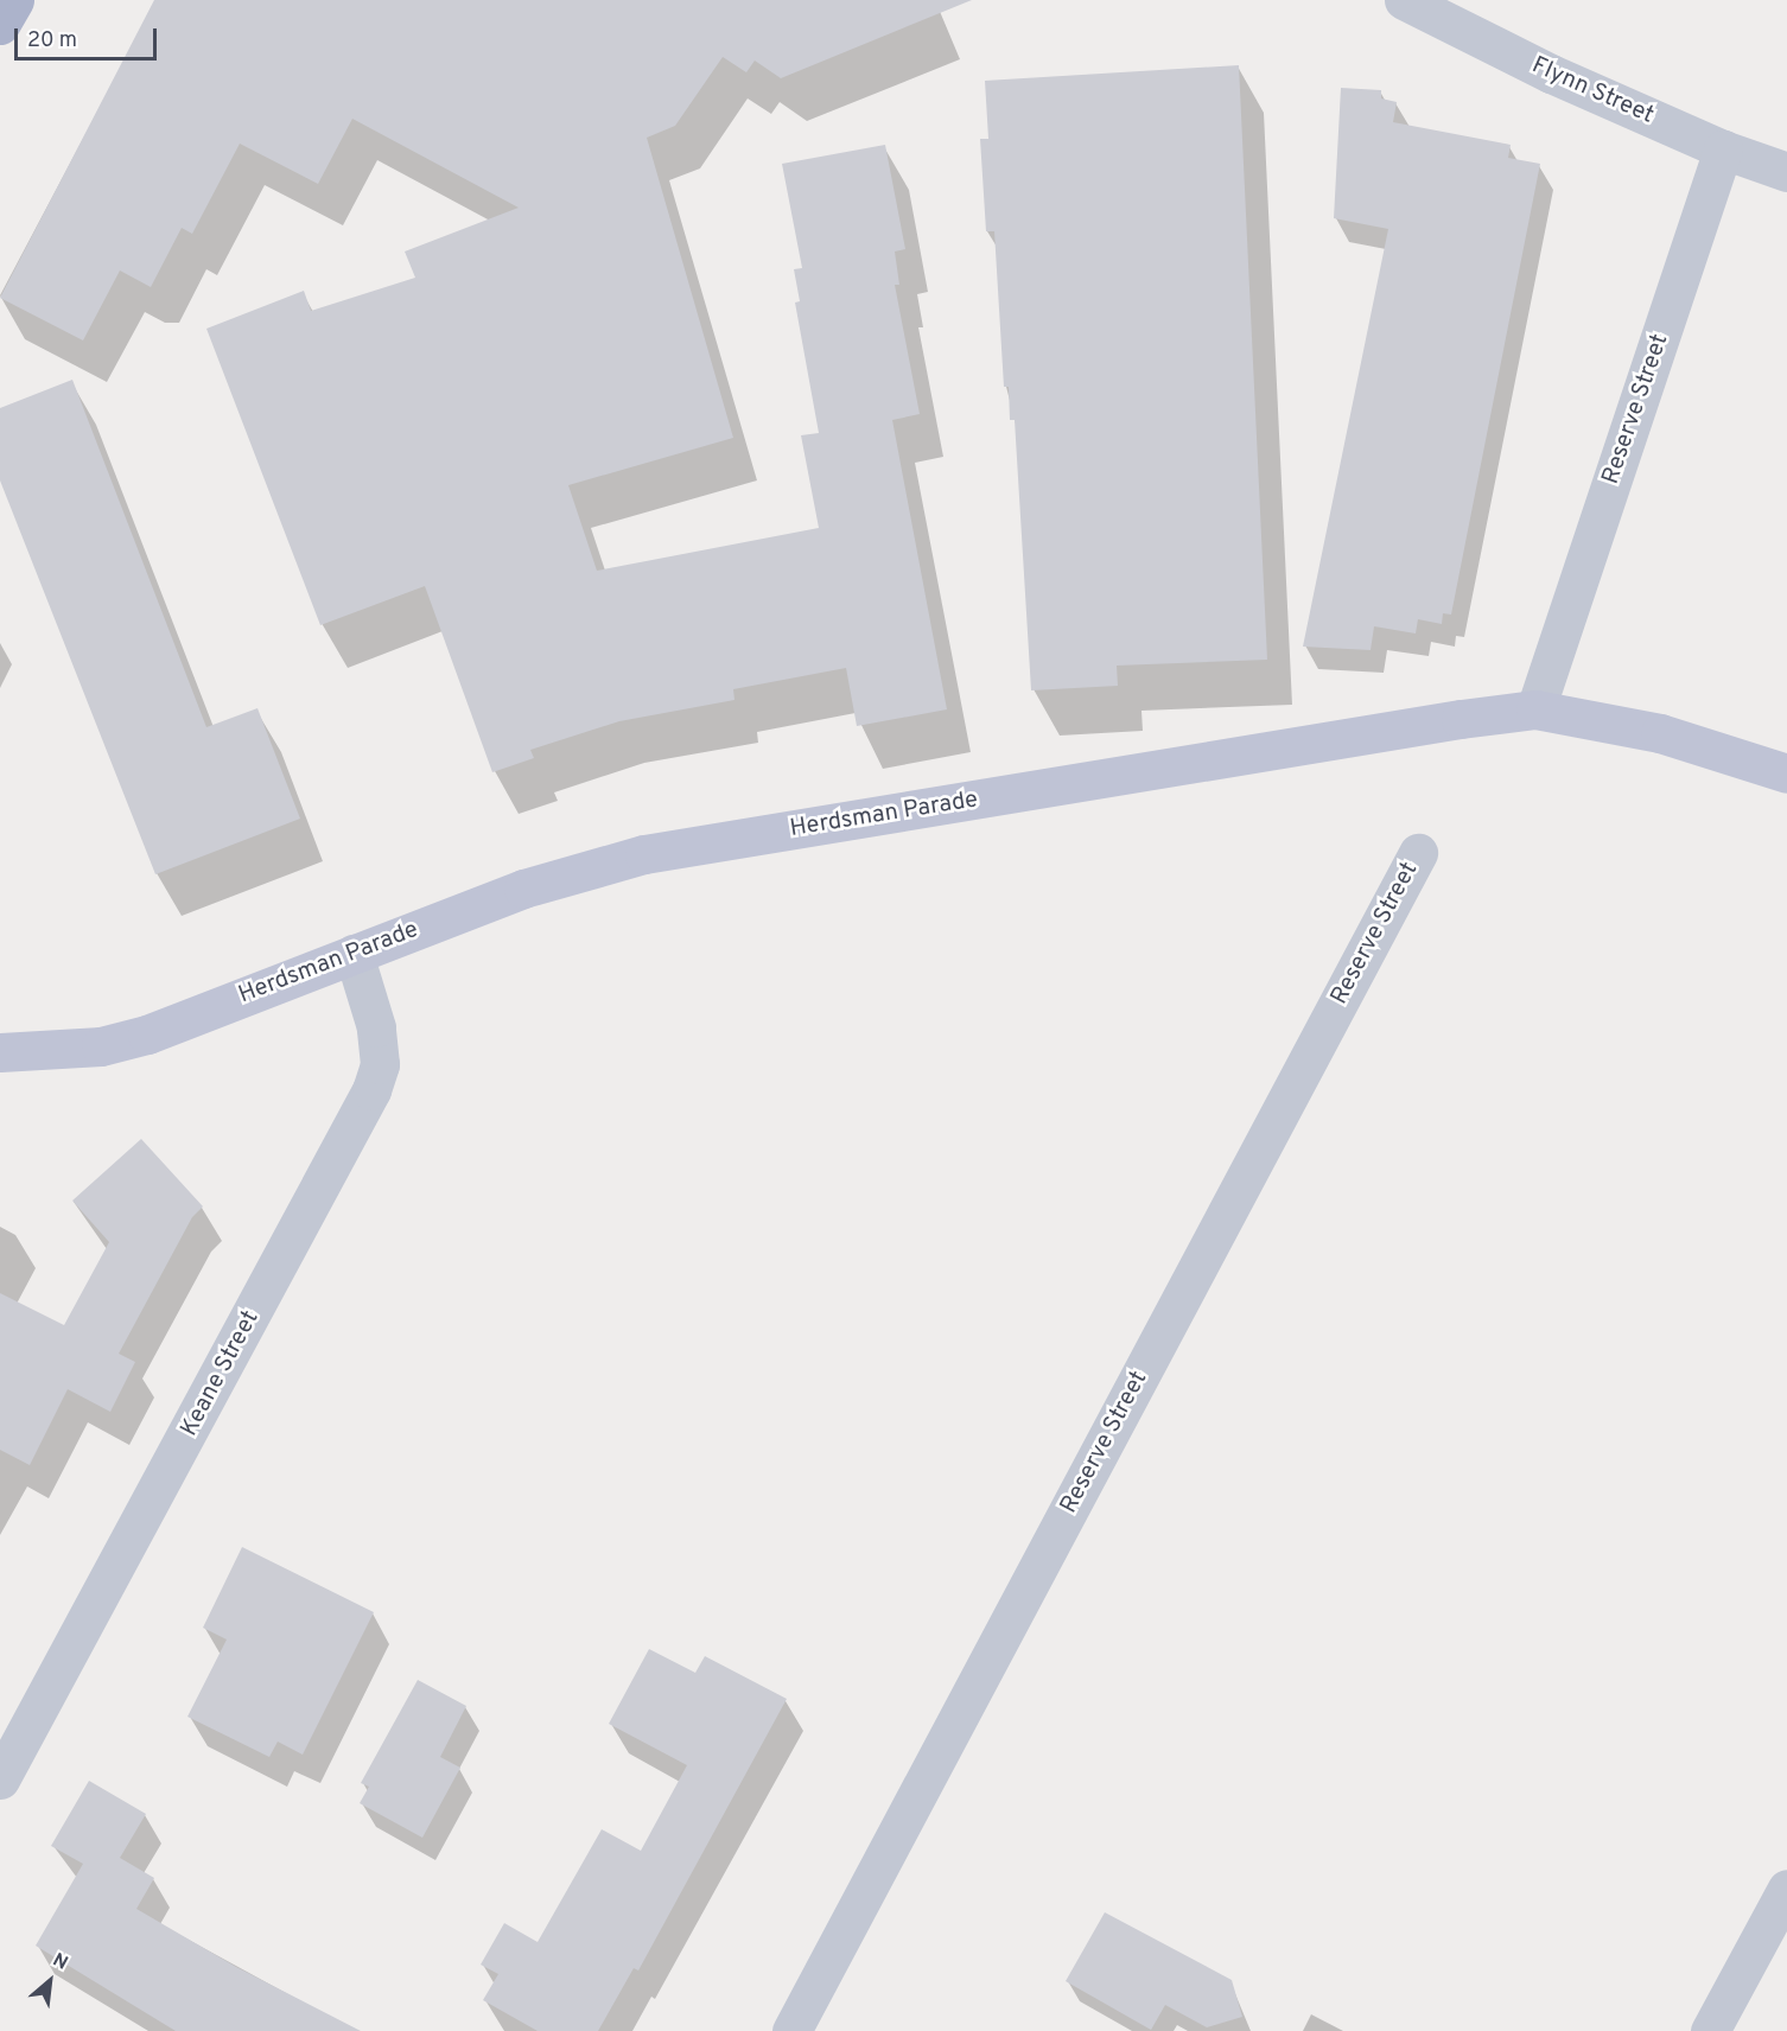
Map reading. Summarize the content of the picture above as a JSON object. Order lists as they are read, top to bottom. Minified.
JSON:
{"streets":{"main road":["Herdsman Parade"],"street":["Flynn Street","Reserve Street","Keane Street"]},"crossings":[["Flynn Street","Reserve Street"],["Reserve Street","Herdsman Parade"],["Herdsman Parade","Keane Street"]],"scale_bar":"20 m","north":"top right"}
